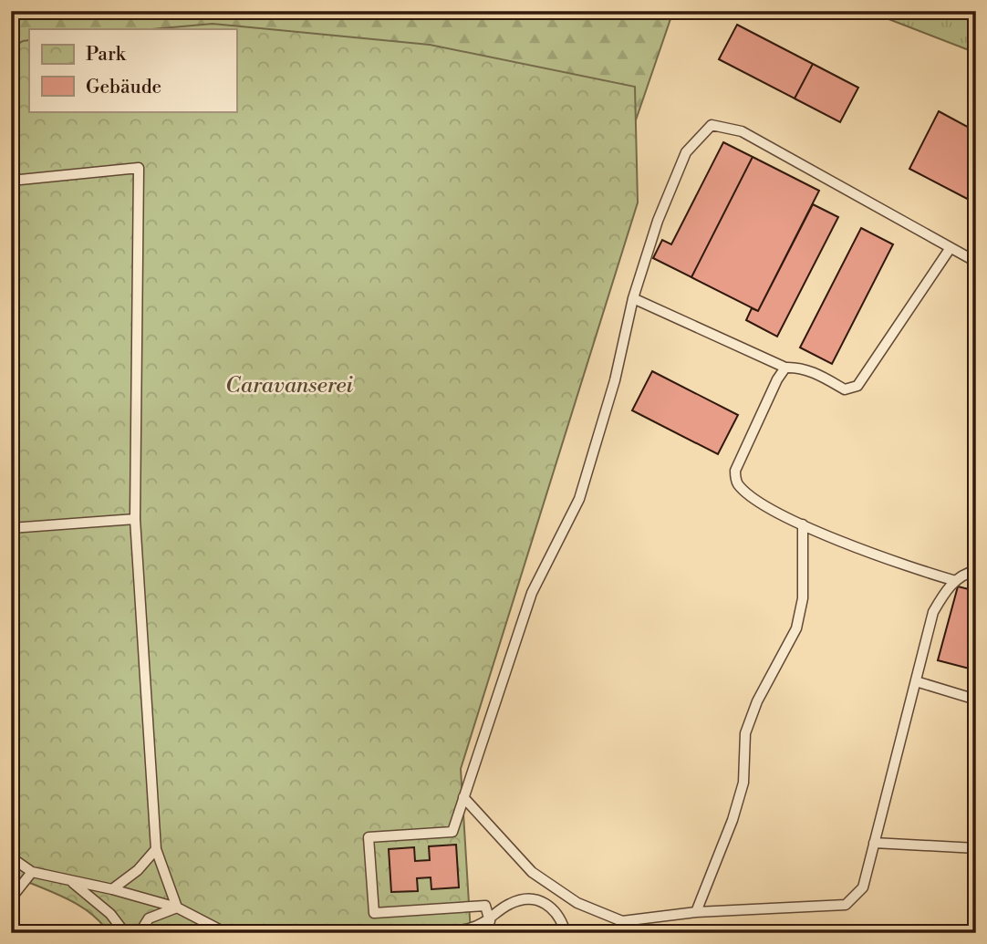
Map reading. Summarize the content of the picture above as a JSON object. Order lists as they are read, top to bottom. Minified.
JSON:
{"parks":["Caravanserei"],"legend":["Park","Gebäude"]}
